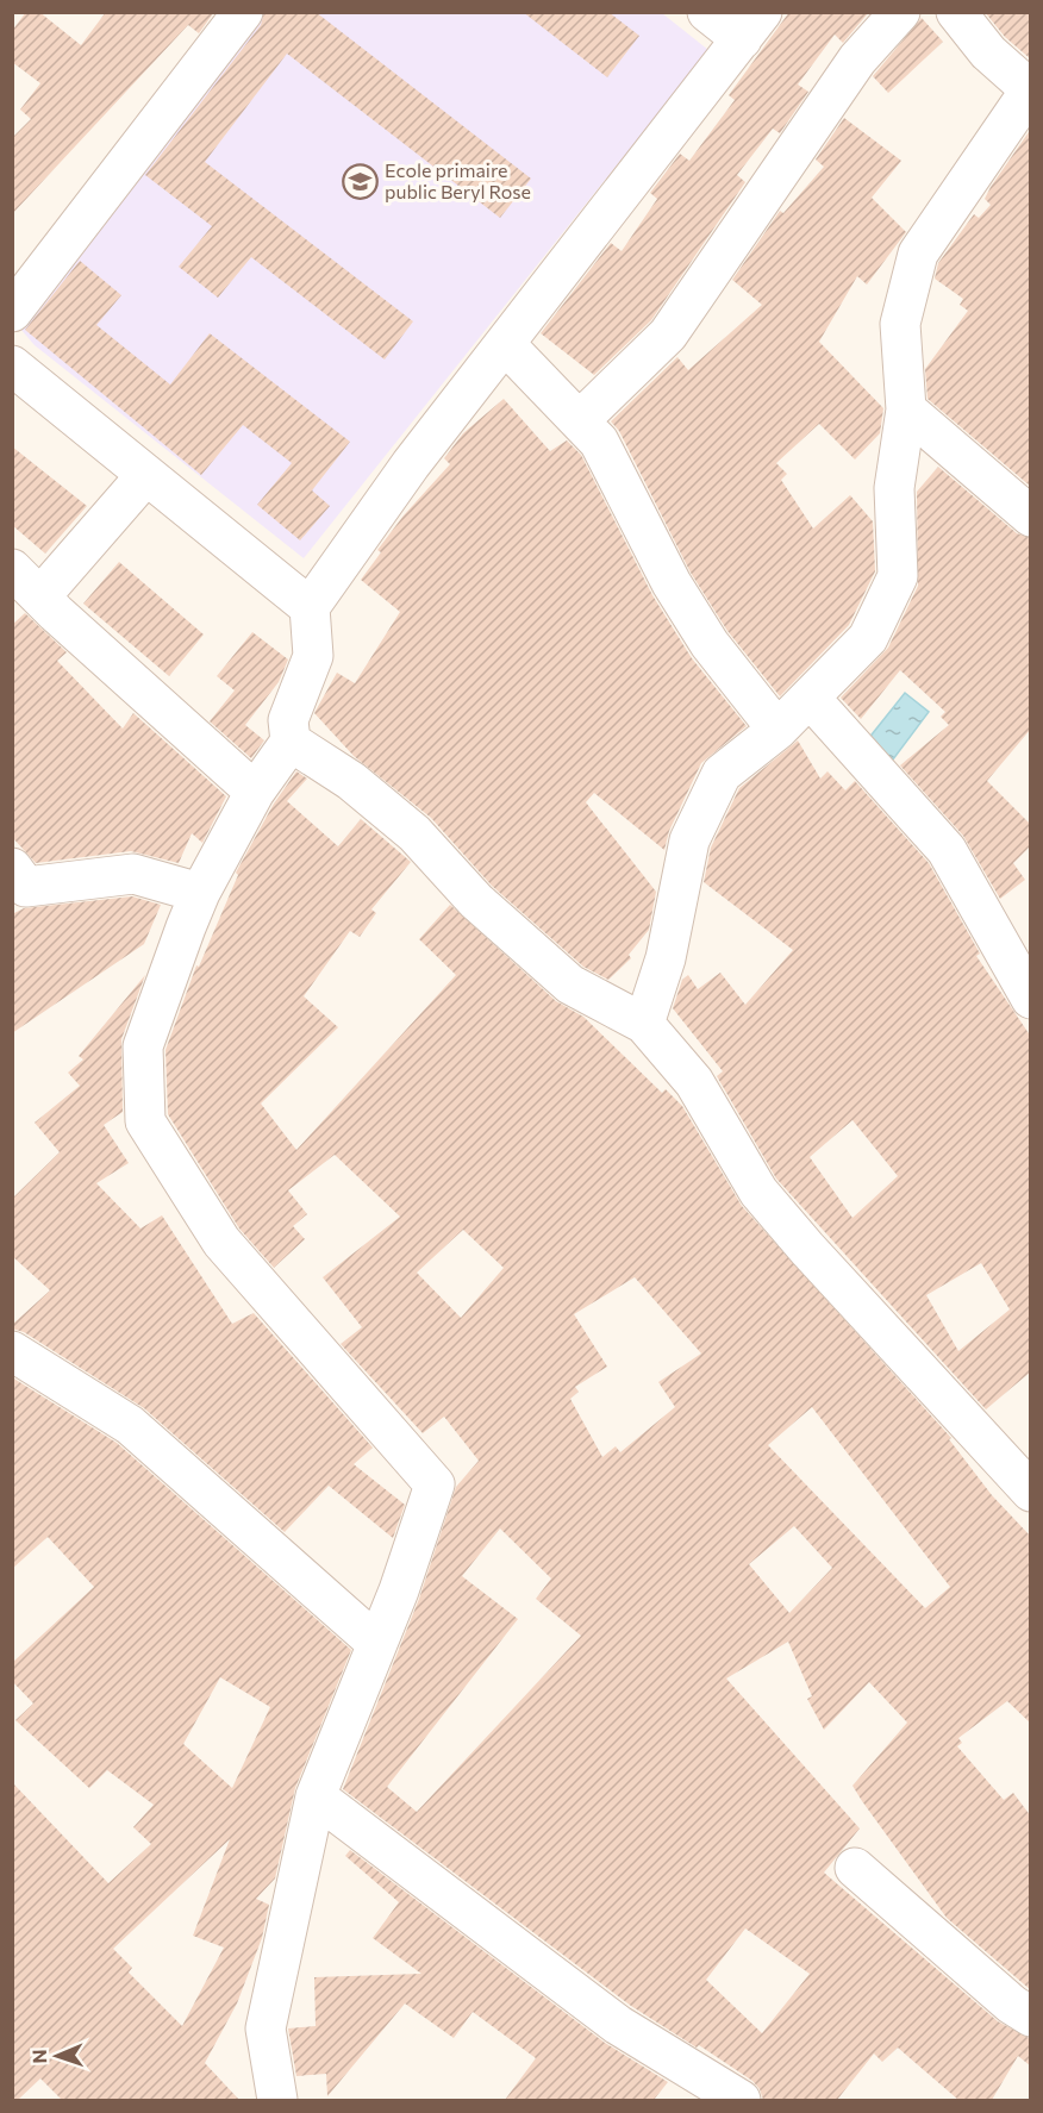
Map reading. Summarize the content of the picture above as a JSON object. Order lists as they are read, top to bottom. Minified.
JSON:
{"places":{"school or university":["Ecole primaire public Beryl Rose"]},"north":"left"}
